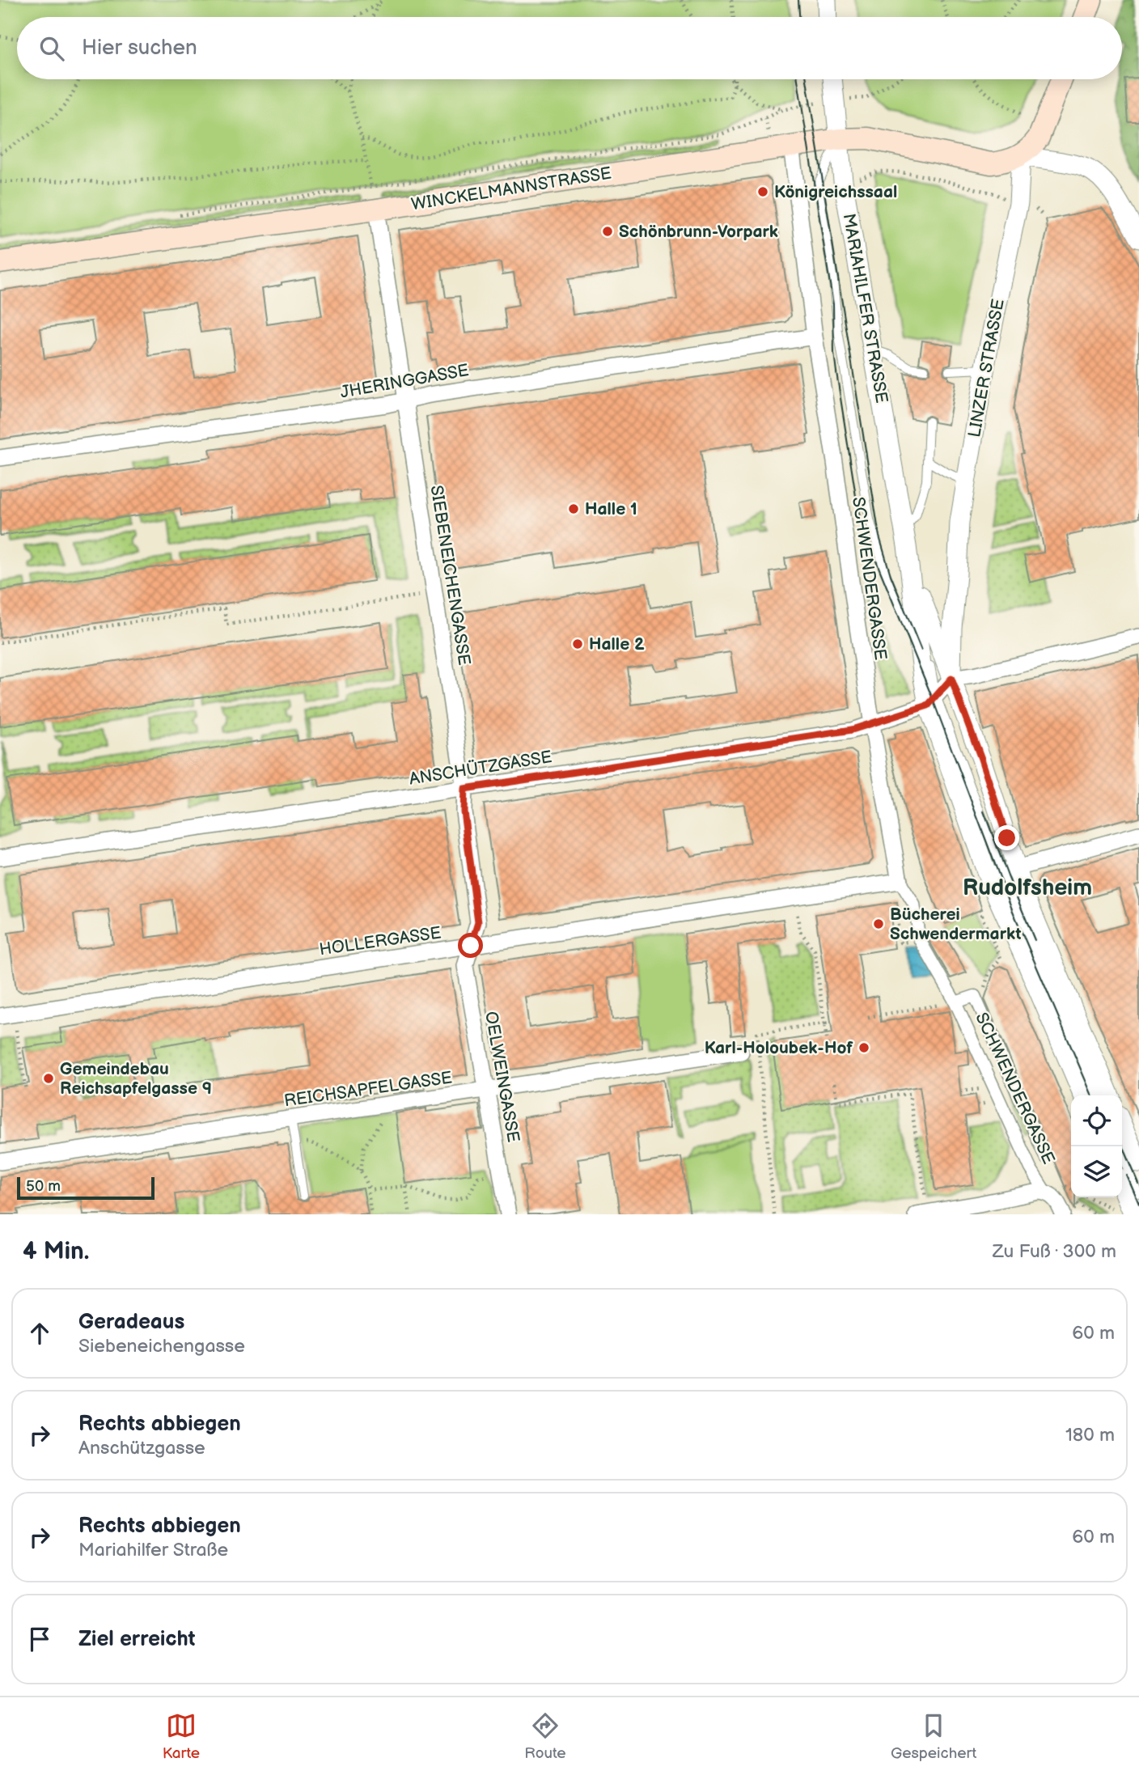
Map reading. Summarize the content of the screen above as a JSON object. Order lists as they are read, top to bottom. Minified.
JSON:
{"streets":{"main road":["WINCKELMANNSTRASSE"],"street":["MARIAHILFER STRASSE","LINZER STRASSE","JHERINGGASSE","SIEBENEICHENGASSE","SCHWENDERGASSE","ANSCHÜTZGASSE","HOLLERGASSE","OELWEINGASSE","REICHSAPFELGASSE"]},"crossings":[["WINCKELMANNSTRASSE","MARIAHILFER STRASSE"],["WINCKELMANNSTRASSE","LINZER STRASSE"],["WINCKELMANNSTRASSE","SIEBENEICHENGASSE"],["WINCKELMANNSTRASSE","SCHWENDERGASSE"],["MARIAHILFER STRASSE","LINZER STRASSE"],["MARIAHILFER STRASSE","ANSCHÜTZGASSE"],["LINZER STRASSE","ANSCHÜTZGASSE"],["JHERINGGASSE","SIEBENEICHENGASSE"],["JHERINGGASSE","SCHWENDERGASSE"],["SIEBENEICHENGASSE","ANSCHÜTZGASSE"],["SIEBENEICHENGASSE","HOLLERGASSE"],["SIEBENEICHENGASSE","OELWEINGASSE"],["SCHWENDERGASSE","ANSCHÜTZGASSE"],["SCHWENDERGASSE","HOLLERGASSE"],["HOLLERGASSE","OELWEINGASSE"],["OELWEINGASSE","REICHSAPFELGASSE"]],"districts":["Rudolfsheim"],"places":["Königreichssaal","Schönbrunn-Vorpark","Halle 1","Halle 2","Bücherei Schwendermarkt","Karl-Holoubek-Hof","Gemeindebau Reichsapfelgasse 9"],"scale_bar":"50 m","page":{"search":"Hier suchen","scale":"50 m","heading":["4 Min.","Zu Fuß · 300 m"],"list":[["Geradeaus","Siebeneichengasse","60 m"],["Rechts abbiegen","Anschützgasse","180 m"],["Rechts abbiegen","Mariahilfer Straße","60 m"],"Ziel erreicht"],"nav":["Karte","Route","Gespeichert"]}}
